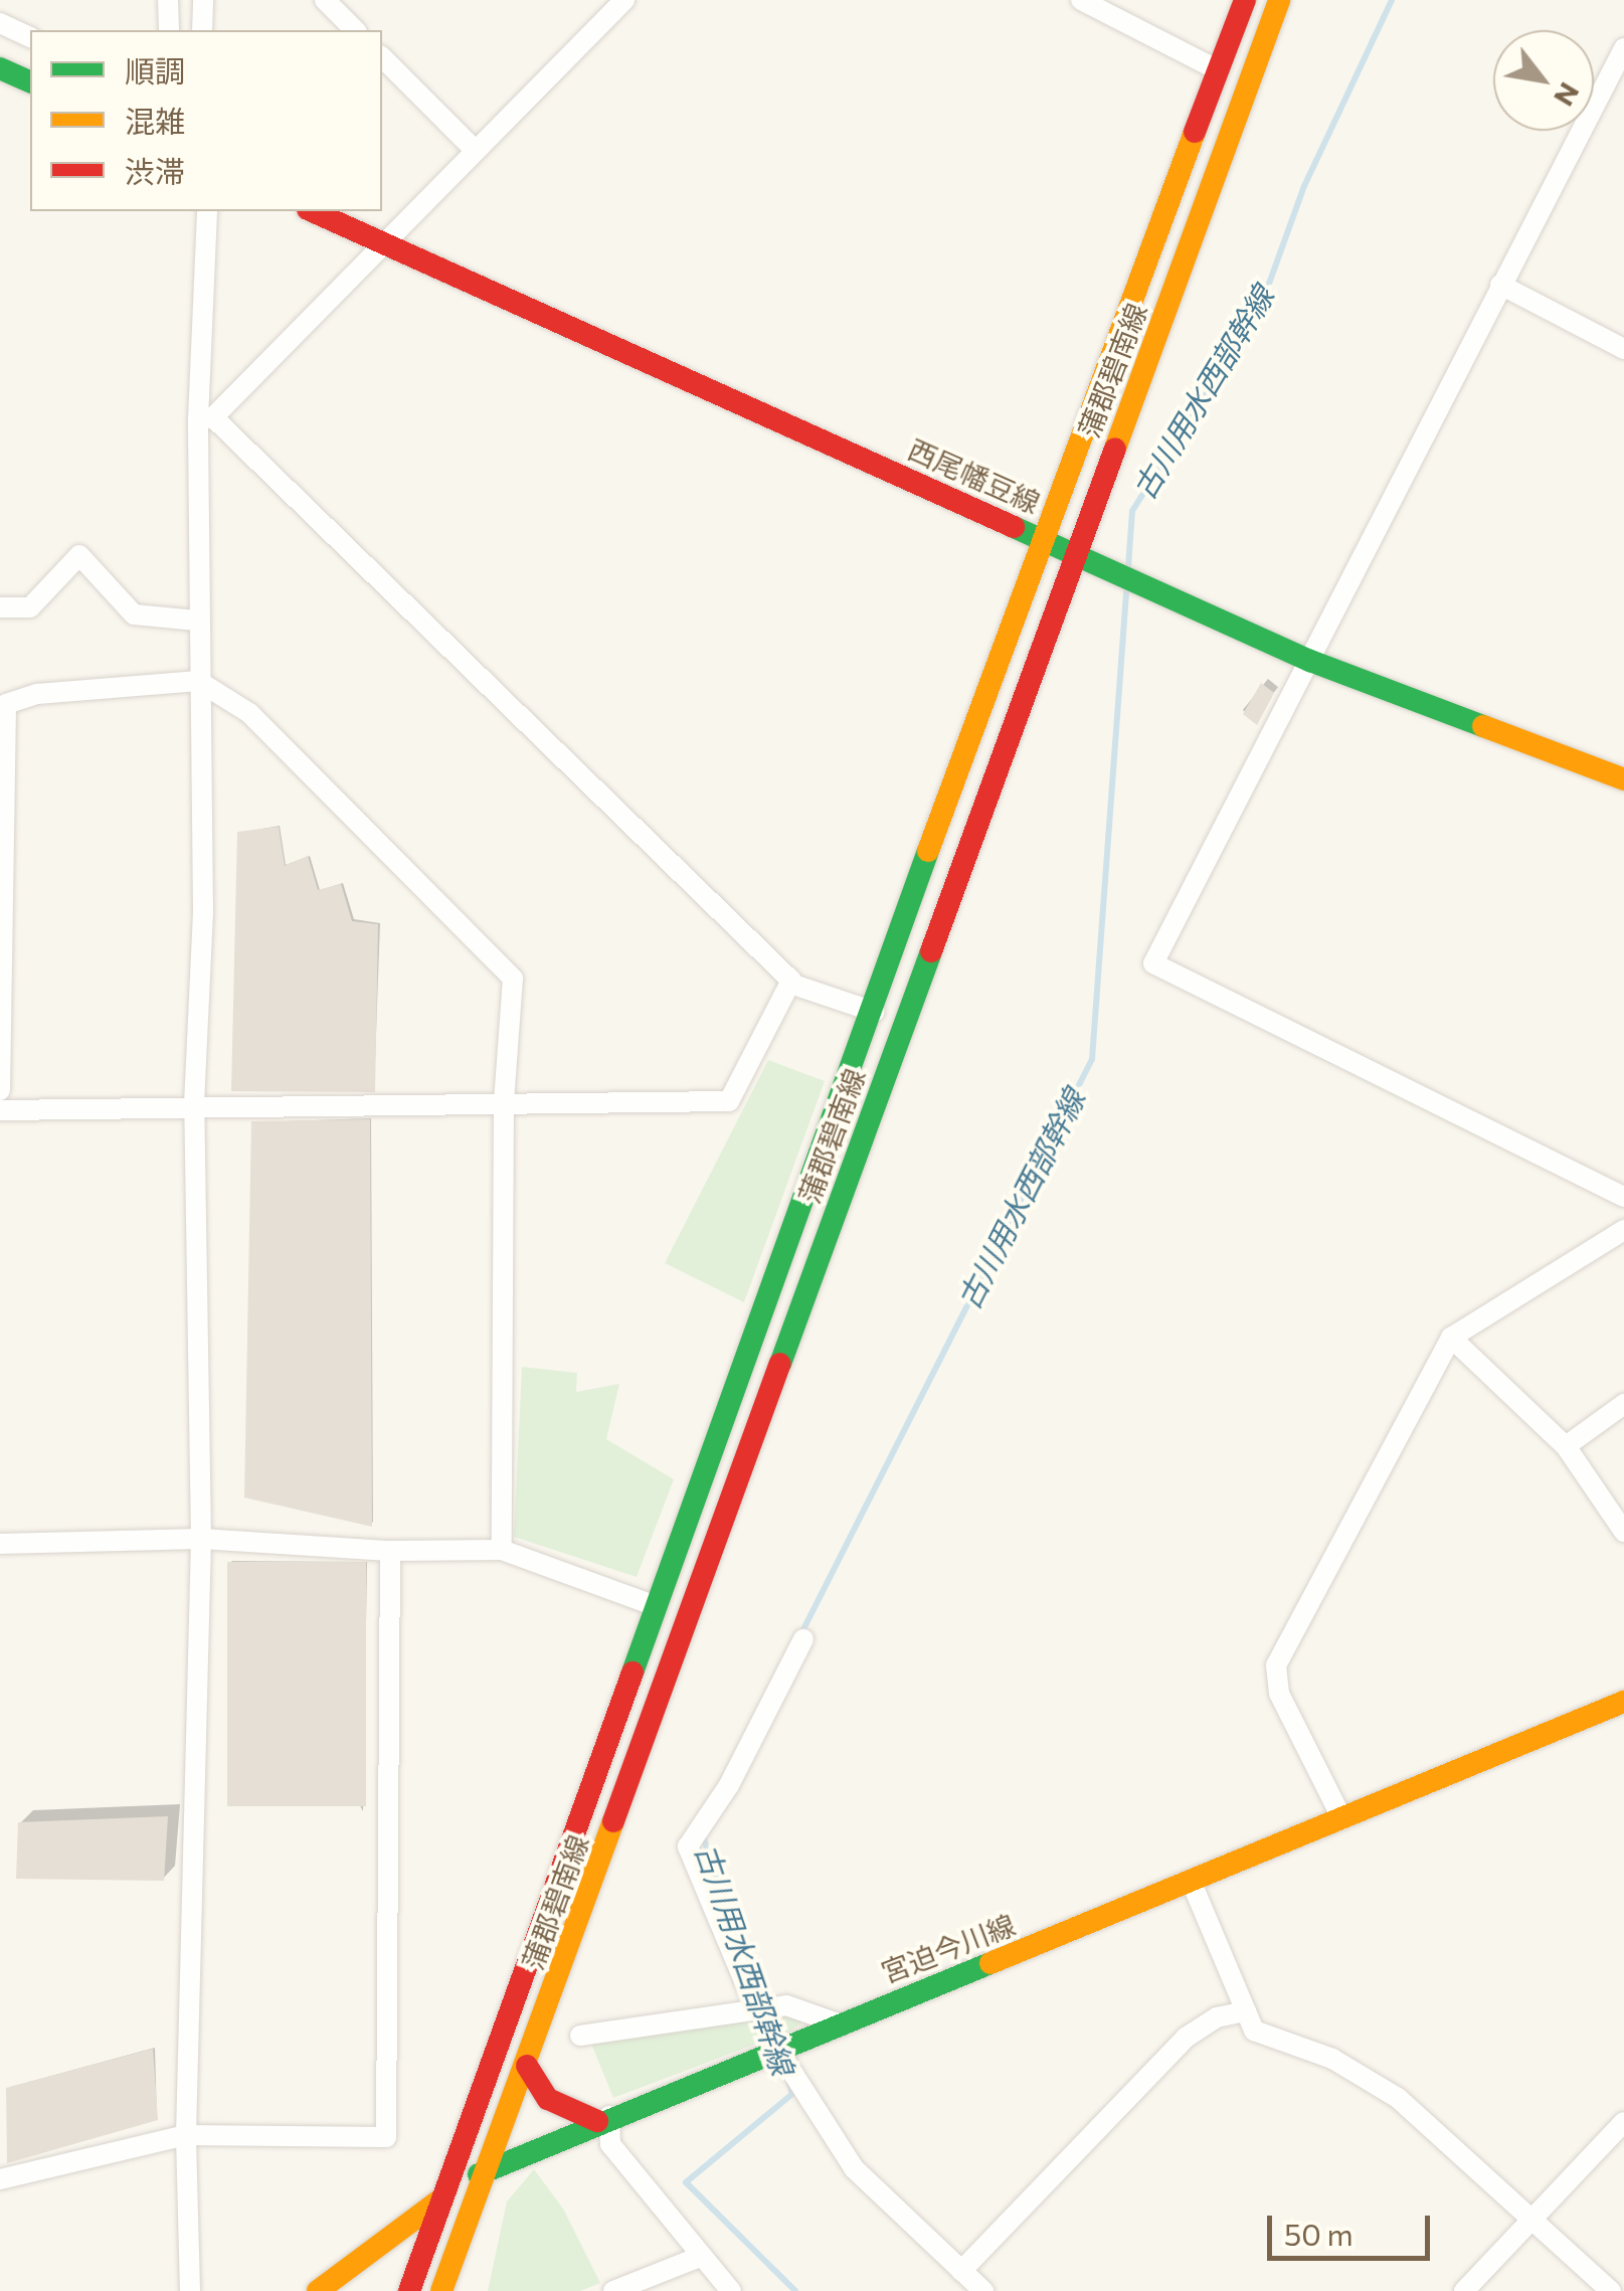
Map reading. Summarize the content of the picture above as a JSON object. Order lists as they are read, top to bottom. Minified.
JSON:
{"streets":{"main road":["蒲郡碧南線","西尾幡豆線","宮迫今川線"]},"crossings":[["蒲郡碧南線","西尾幡豆線"],["蒲郡碧南線","宮迫今川線"]],"water":["古川用水西部幹線"],"legend":["順調","混雑","渋滞"],"scale_bar":"50 m","north":"bottom right"}
